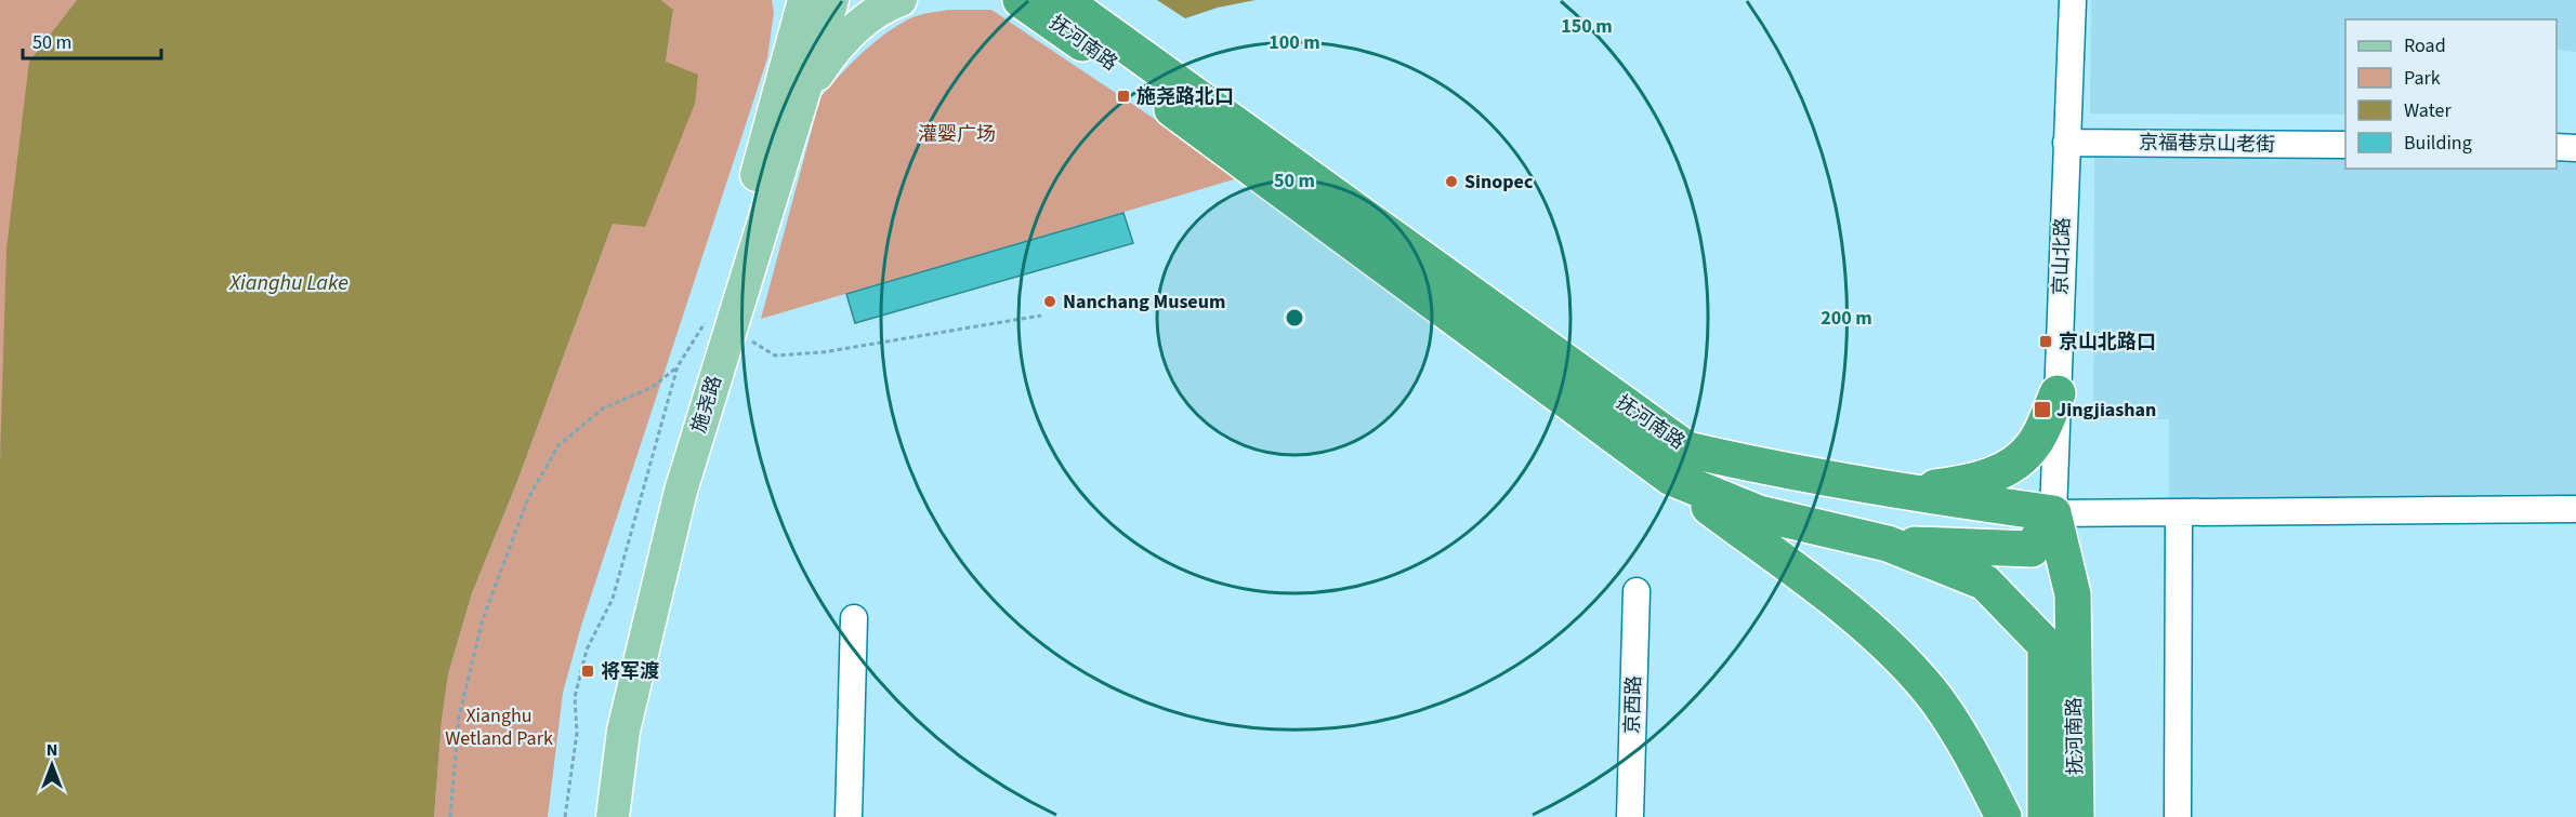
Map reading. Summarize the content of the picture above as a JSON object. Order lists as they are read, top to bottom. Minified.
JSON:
{"streets":{"highway":["抚河南路"],"main road":["施尧路"],"street":["京福巷京山老街","京山北路","京西路"]},"crossings":[["抚河南路","京山北路"],["京福巷京山老街","京山北路"]],"water":["Xianghu Lake"],"parks":["灌婴广场","Xianghu Wetland Park"],"places":{"transit":["施尧路北口","京山北路口","Jingjiashan","将军渡"],"other":["Sinopec","Nanchang Museum"]},"legend":["Road","Park","Water","Building"],"scale_bar":"50 m","north":"top","rings":["150 m","100 m","50 m","200 m"]}
